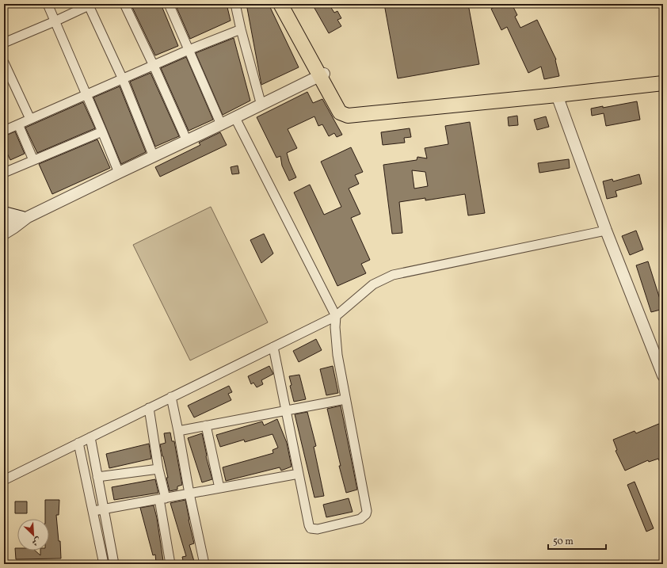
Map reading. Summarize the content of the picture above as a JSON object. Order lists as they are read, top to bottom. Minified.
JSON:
{"scale_bar":"50 m","north":"bottom right"}
